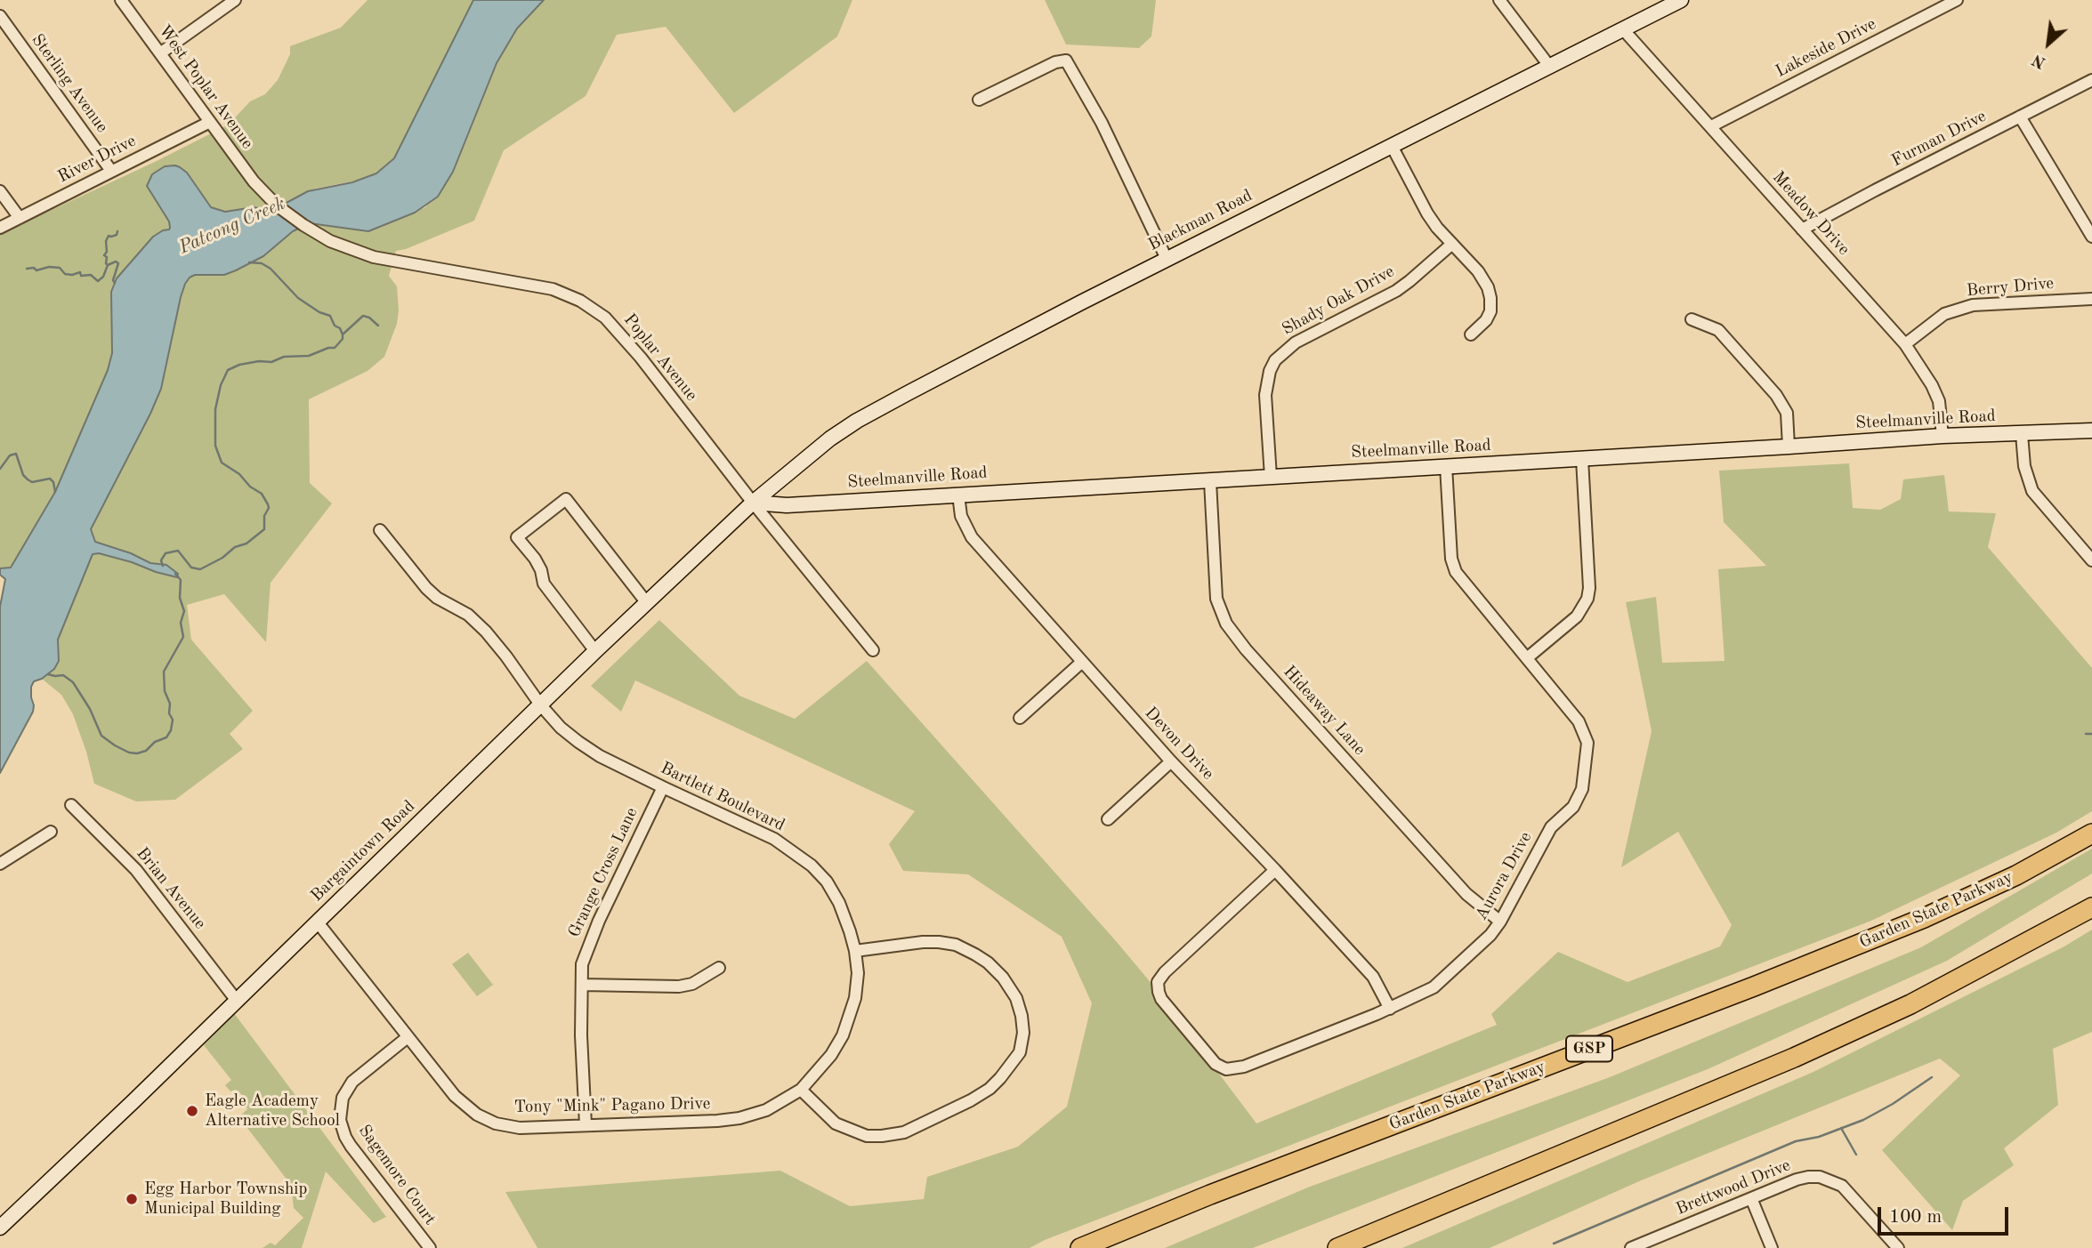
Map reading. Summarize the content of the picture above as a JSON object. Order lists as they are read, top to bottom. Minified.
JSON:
{"streets":{"highway":["Garden State Parkway","GSP"],"main road":["Blackman Road","Steelmanville Road","Bargaintown Road"],"street":["Lakeside Drive","Sterling Avenue","West Poplar Avenue","Furman Drive","River Drive","Meadow Drive","Berry Drive","Shady Oak Drive","Poplar Avenue","Hideaway Lane","Devon Drive","Bartlett Boulevard","Grange Cross Lane","Aurora Drive","Brian Avenue","Tony \"Mink\" Pagano Drive","Sagemore Court","Brettwood Drive"]},"crossings":[["Lakeside Drive","Meadow Drive"],["Sterling Avenue","River Drive"],["West Poplar Avenue","River Drive"],["West Poplar Avenue","Poplar Avenue"],["Furman Drive","Meadow Drive"],["Meadow Drive","Blackman Road"],["Meadow Drive","Berry Drive"],["Meadow Drive","Steelmanville Road"],["Blackman Road","Poplar Avenue"],["Blackman Road","Steelmanville Road"],["Blackman Road","Bargaintown Road"],["Shady Oak Drive","Steelmanville Road"],["Poplar Avenue","Steelmanville Road"],["Poplar Avenue","Bargaintown Road"],["Steelmanville Road","Hideaway Lane"],["Steelmanville Road","Devon Drive"],["Steelmanville Road","Bargaintown Road"],["Steelmanville Road","Aurora Drive"],["Hideaway Lane","Aurora Drive"],["Devon Drive","Aurora Drive"],["Bartlett Boulevard","Bargaintown Road"],["Bartlett Boulevard","Grange Cross Lane"],["Bartlett Boulevard","Tony \"Mink\" Pagano Drive"],["Bargaintown Road","Brian Avenue"],["Bargaintown Road","Tony \"Mink\" Pagano Drive"],["Grange Cross Lane","Tony \"Mink\" Pagano Drive"],["Tony \"Mink\" Pagano Drive","Sagemore Court"]],"water":["Patcong Creek"],"places":["Eagle Academy Alternative School","Egg Harbor Township Municipal Building"],"scale_bar":"100 m","north":"bottom left"}
